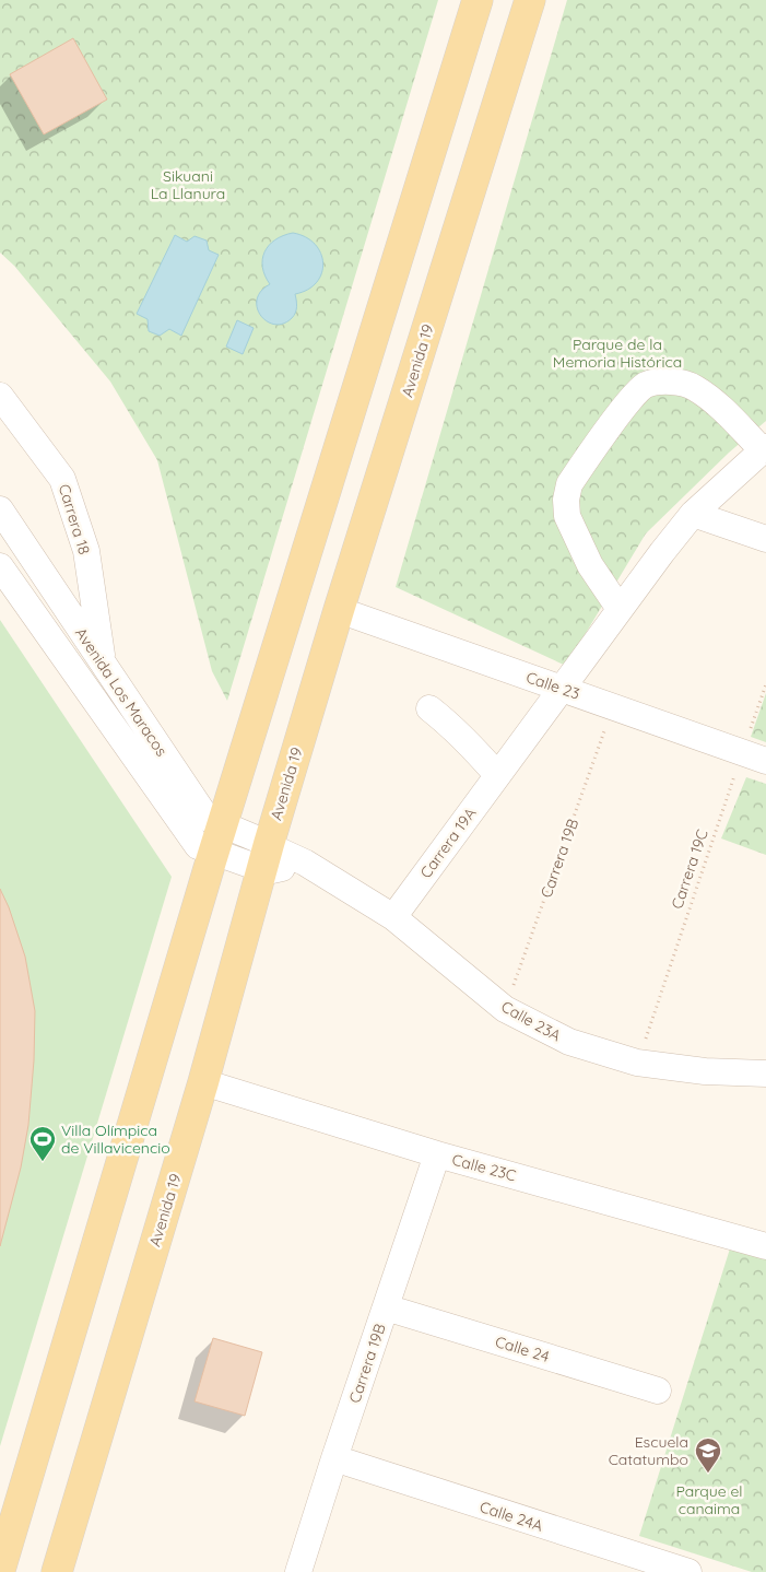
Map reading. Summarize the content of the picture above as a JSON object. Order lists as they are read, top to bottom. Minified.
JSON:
{"streets":{"main road":["Avenida 19"],"street":["Carrera 18","Calle 23","Avenida Los Maracos","Carrera 19A","Carrera 19B","Calle 23A","Calle 23C","Calle 24","Calle 24A"],"path":["Carrera 19C"]},"crossings":[["Avenida 19","Calle 23"],["Avenida 19","Avenida Los Maracos"],["Avenida 19","Calle 23A"],["Avenida 19","Calle 23C"],["Carrera 18","Avenida Los Maracos"],["Calle 23","Carrera 19A"],["Calle 23","Carrera 19B"],["Calle 23","Carrera 19C"],["Avenida Los Maracos","Calle 23A"],["Carrera 19A","Calle 23A"],["Carrera 19B","Calle 23A"],["Carrera 19B","Calle 23C"],["Carrera 19B","Calle 24"],["Carrera 19B","Calle 24A"],["Carrera 19C","Calle 23A"]],"parks":["Sikuani La Llanura","Parque de la Memoria Histórica","Parque el canaima"],"places":{"sports":["Villa Olímpica de Villavicencio"],"school or university":["Escuela Catatumbo"]}}
